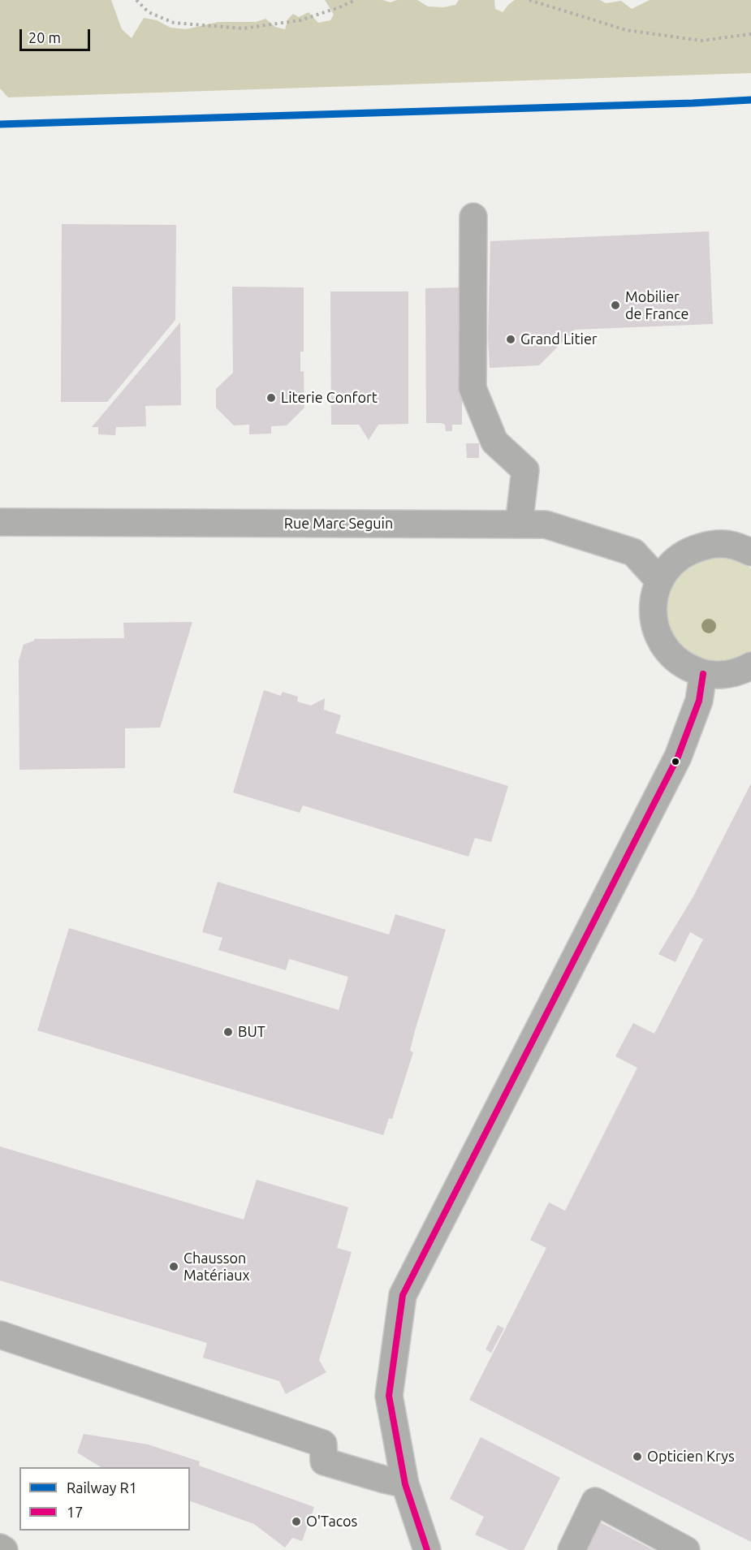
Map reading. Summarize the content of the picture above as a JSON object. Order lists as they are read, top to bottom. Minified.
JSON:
{"streets":{"street":["Rue Marc Seguin"]},"places":["Mobilier de France","Grand Litier","Literie Confort","BUT","Chausson Matériaux","Opticien Krys","O'Tacos"],"lines":["rail line R1","transit line 17"],"legend":["Railway R1","17"],"scale_bar":"20 m"}
